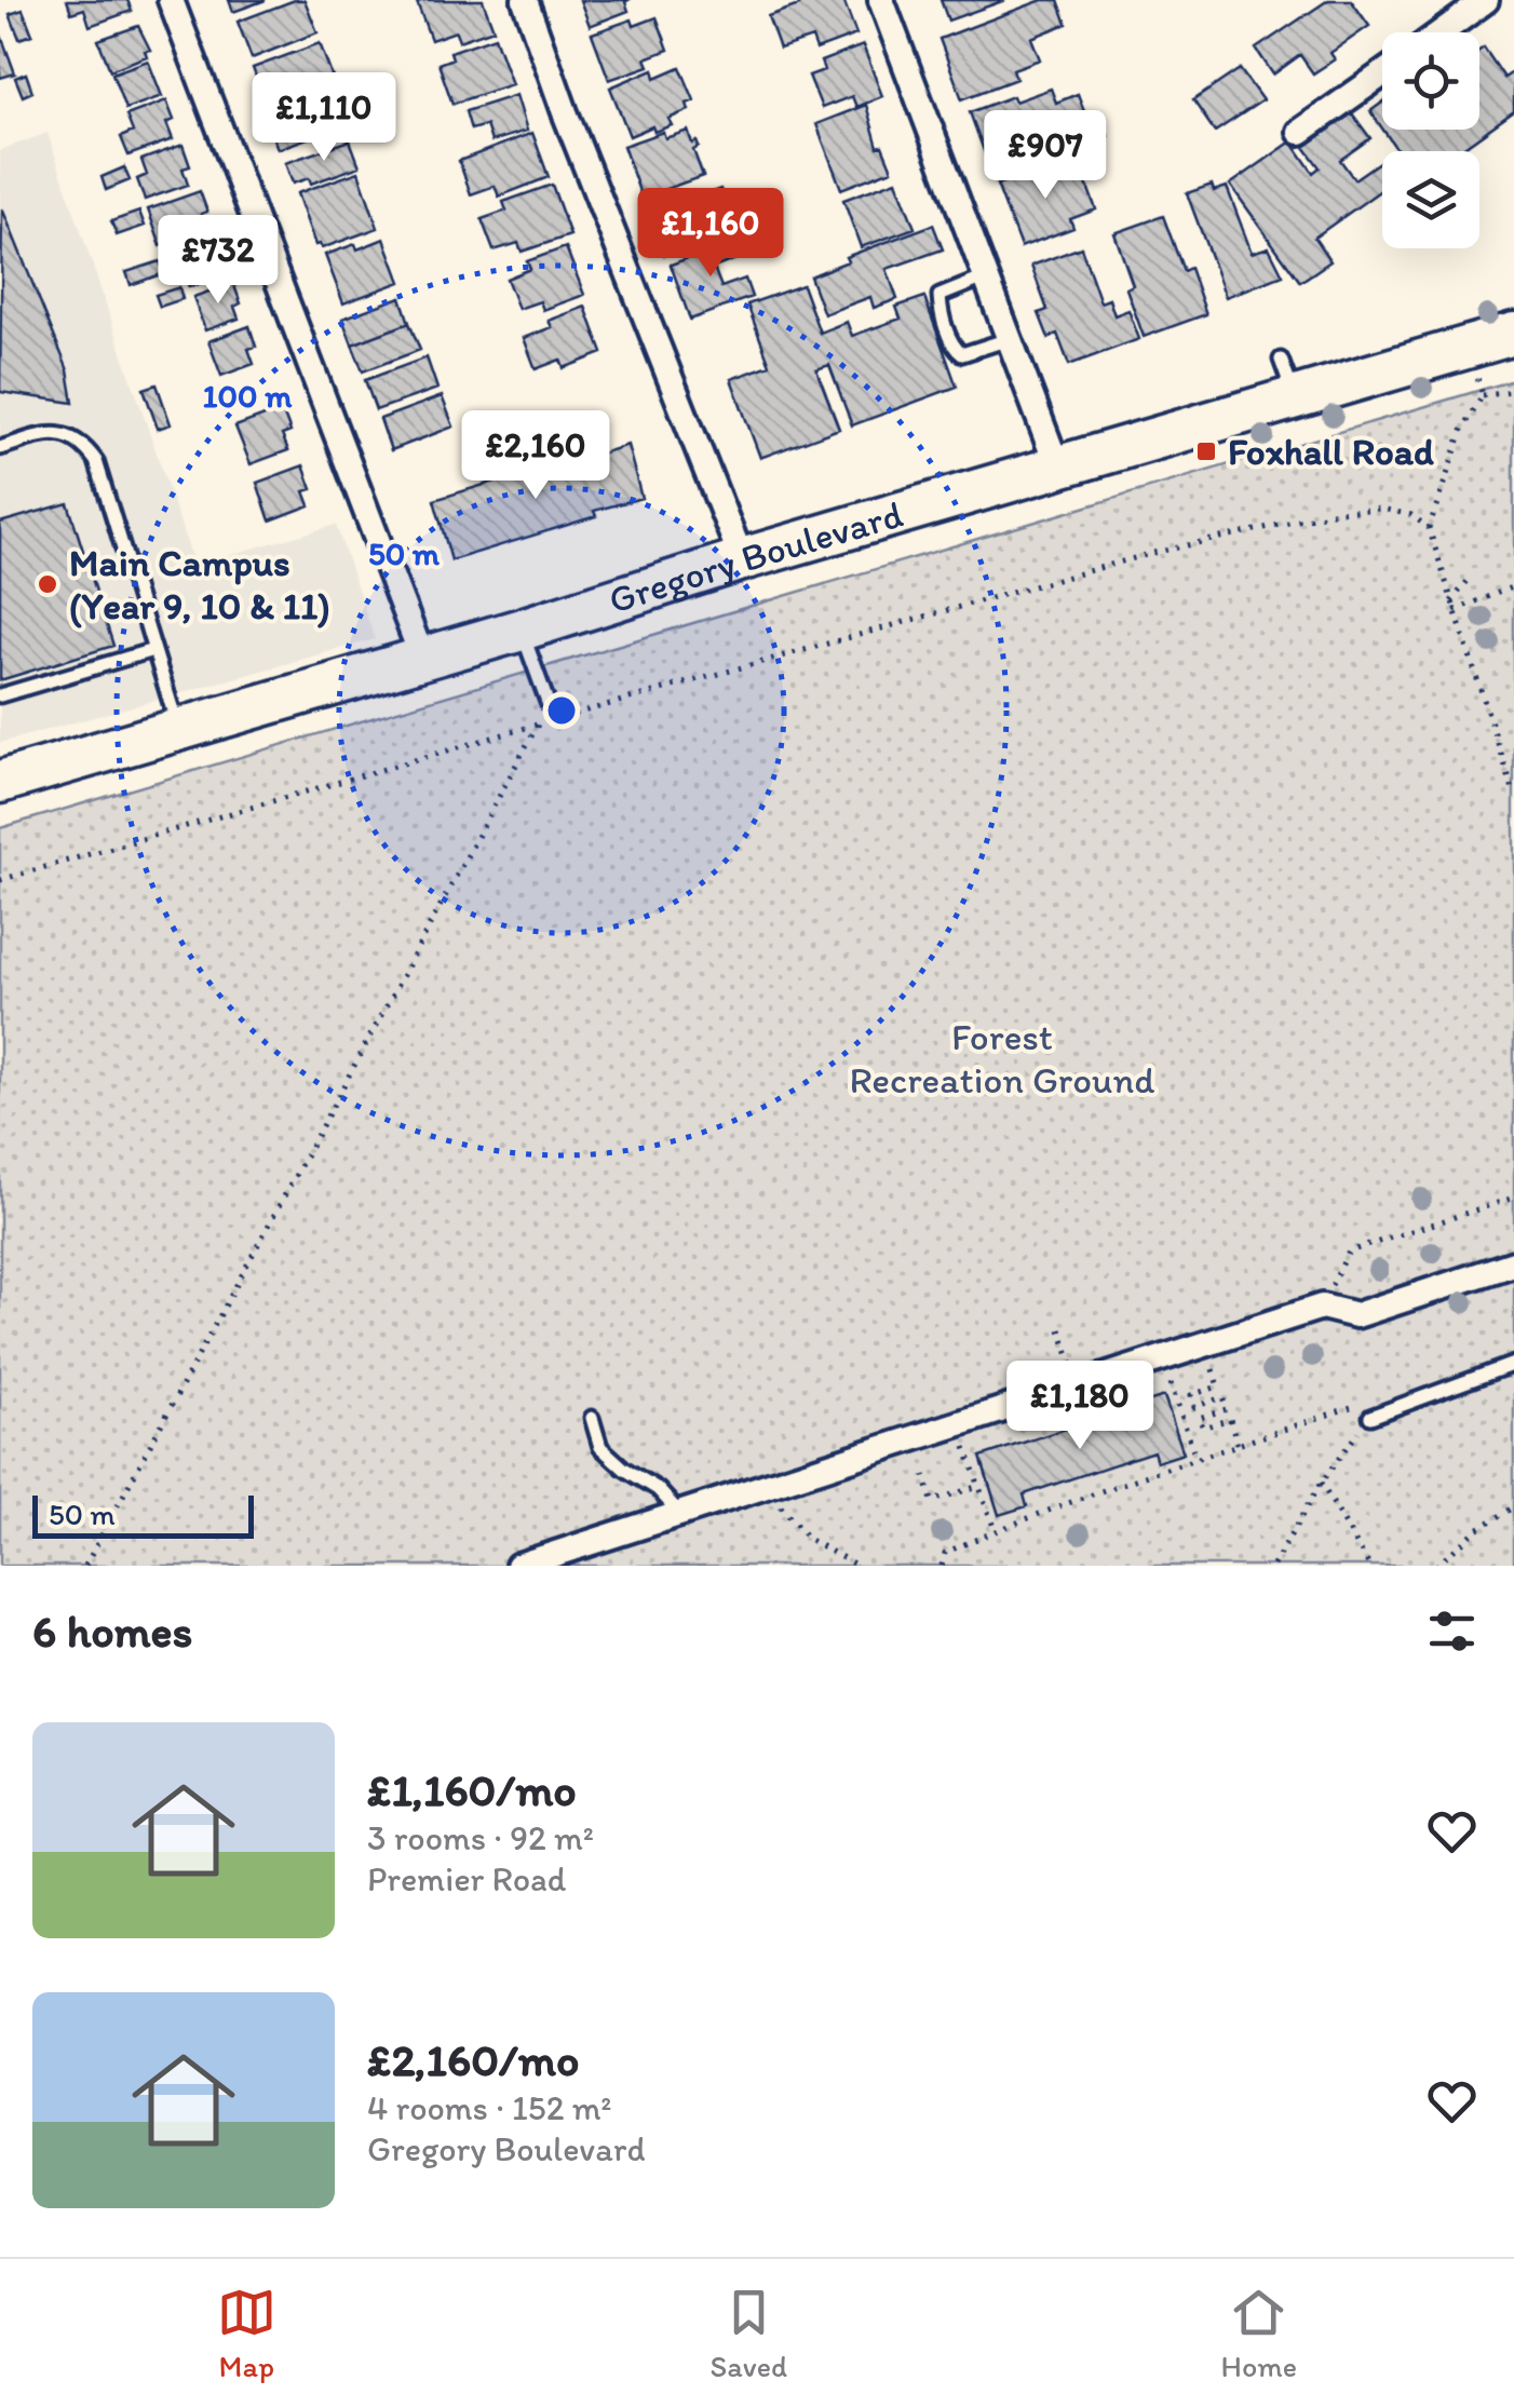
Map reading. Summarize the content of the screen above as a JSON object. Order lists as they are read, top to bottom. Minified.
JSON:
{"streets":{"main road":["Gregory Boulevard"]},"parks":["Forest Recreation Ground"],"places":{"transit":["Foxhall Road"],"other":["Main Campus (Year 9, 10 & 11)"]},"scale_bar":"50 m","page":{"price":["£1,110","£907","£1,160","£732","£2,160","£1,180"],"scale":"50 m","heading":"6 homes","list":[{"name":"£1,160/mo","note":"3 rooms · 92 m² · Premier Road"},{"name":"£2,160/mo","note":"4 rooms · 152 m² · Gregory Boulevard"}],"tabs":["Map","Saved","Home"]},"rings":["100 m","50 m"]}
